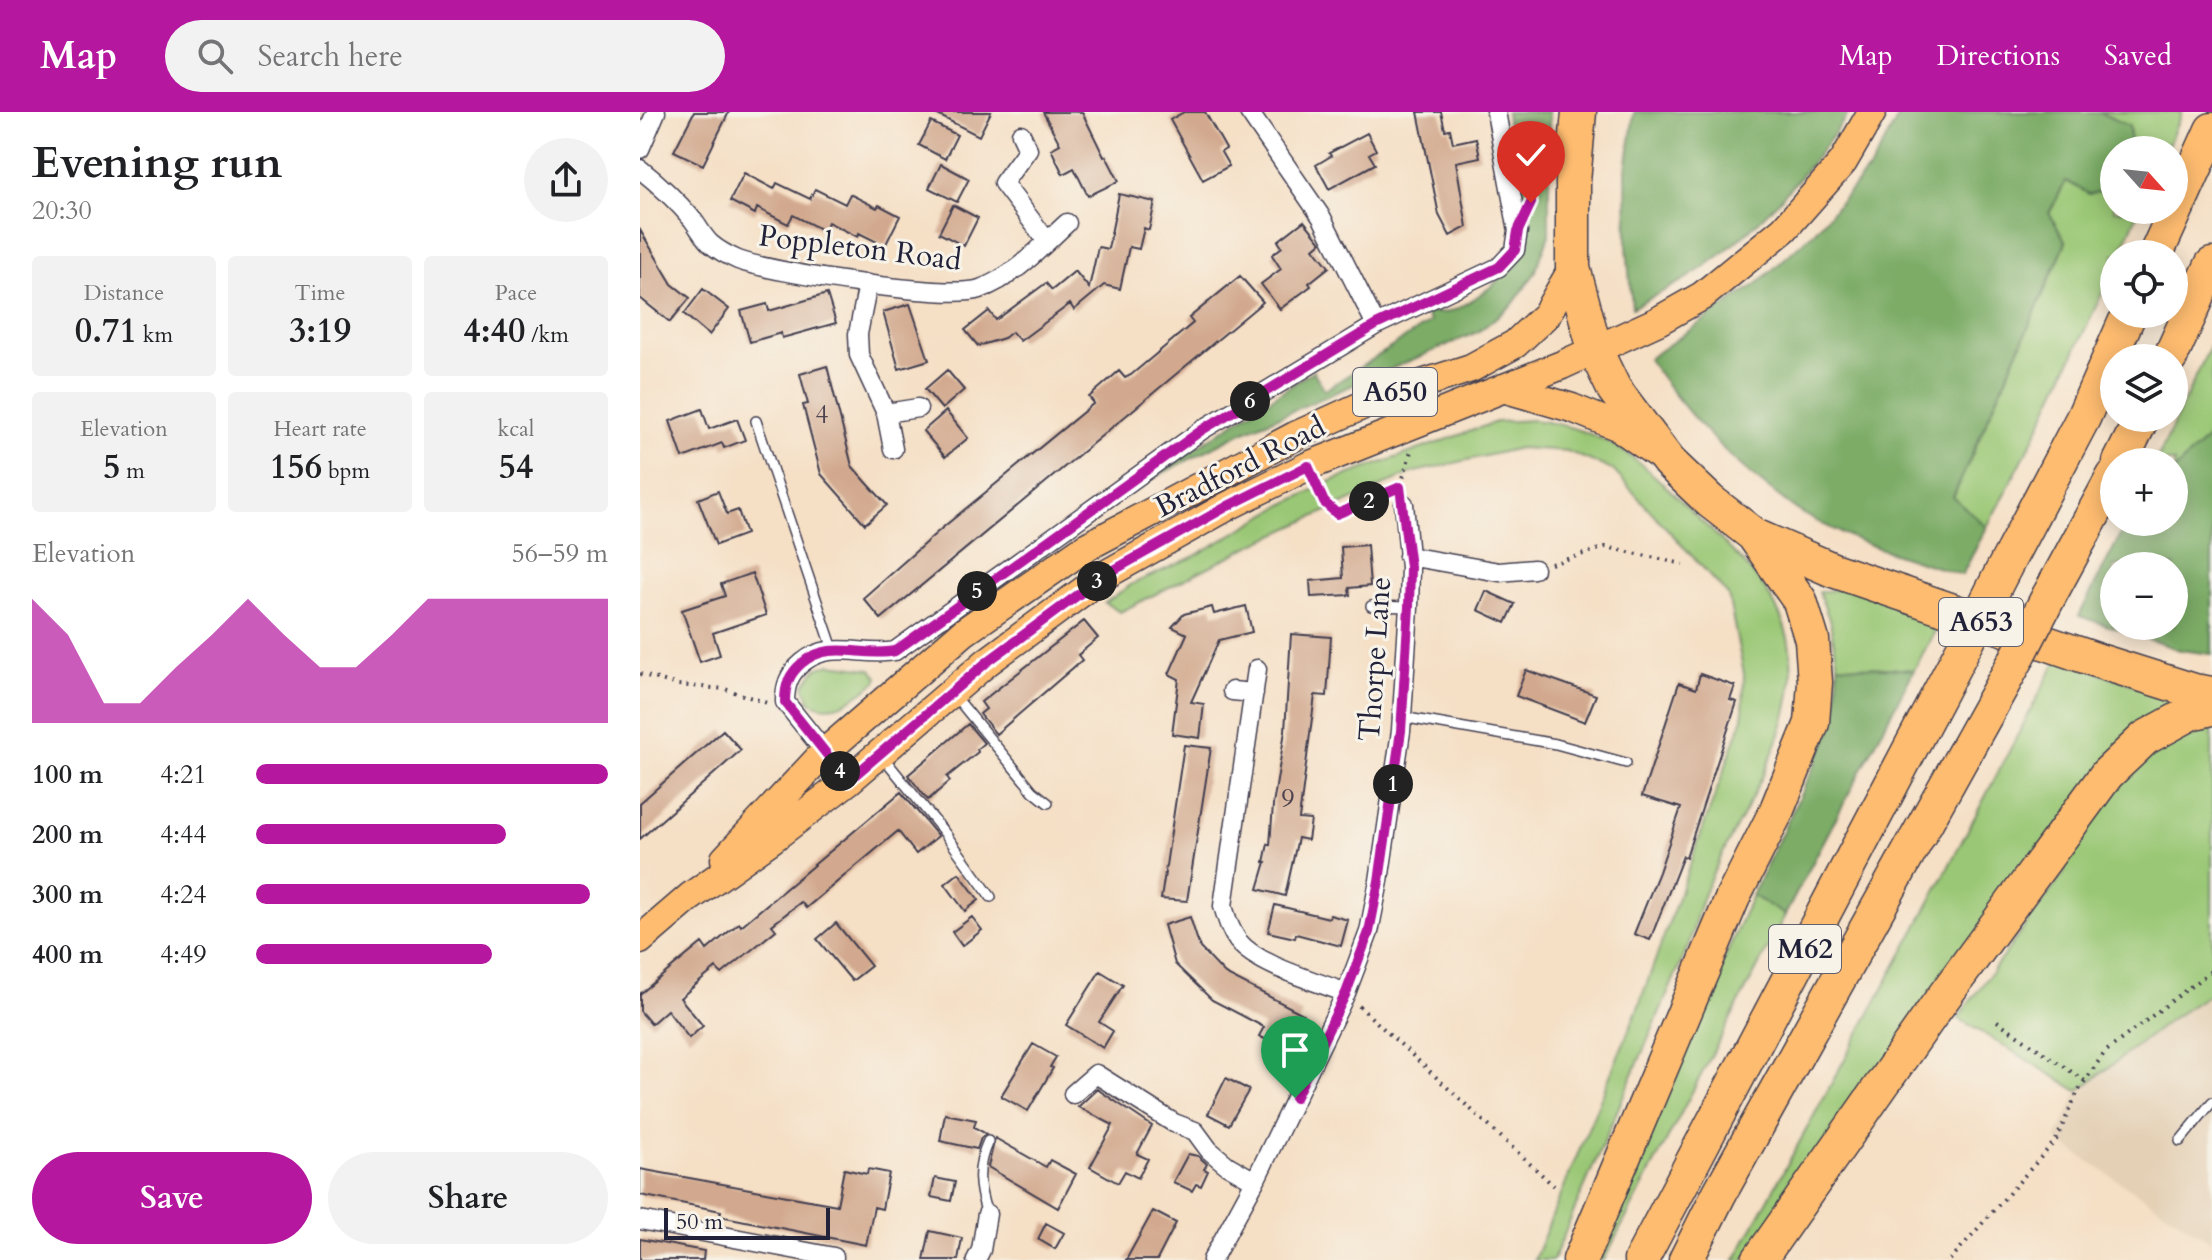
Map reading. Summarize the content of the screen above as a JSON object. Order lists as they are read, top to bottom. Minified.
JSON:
{"streets":{"highway":["A653","M62"],"main road":["A650","Bradford Road"],"street":["Poppleton Road","Thorpe Lane"]},"crossings":[["Bradford Road","A653"],["A653","M62"]],"house_numbers":["4","9"],"scale_bar":"50 m","north":"bottom right","page":{"header":"Map","search":"Search here","nav":["Map","Directions","Saved"],"heading":["Evening run","20:30"],"map_buttons":["+","−"],"stats":[["Distance","0.71 km"],["Time","3:19"],["Pace","4:40 /km"],["Elevation","5 m"],["Heart rate","156 bpm"],["kcal","54"]],"pins":["6","2","3","5","4","1"],"chart":["Elevation","56–59 m"],"list":[{"name":"100 m","note":"4:21"},{"name":"200 m","note":"4:44"},{"name":"300 m","note":"4:24"},{"name":"400 m","note":"4:49"}],"buttons":["Save","Share"],"scale":"50 m"}}
